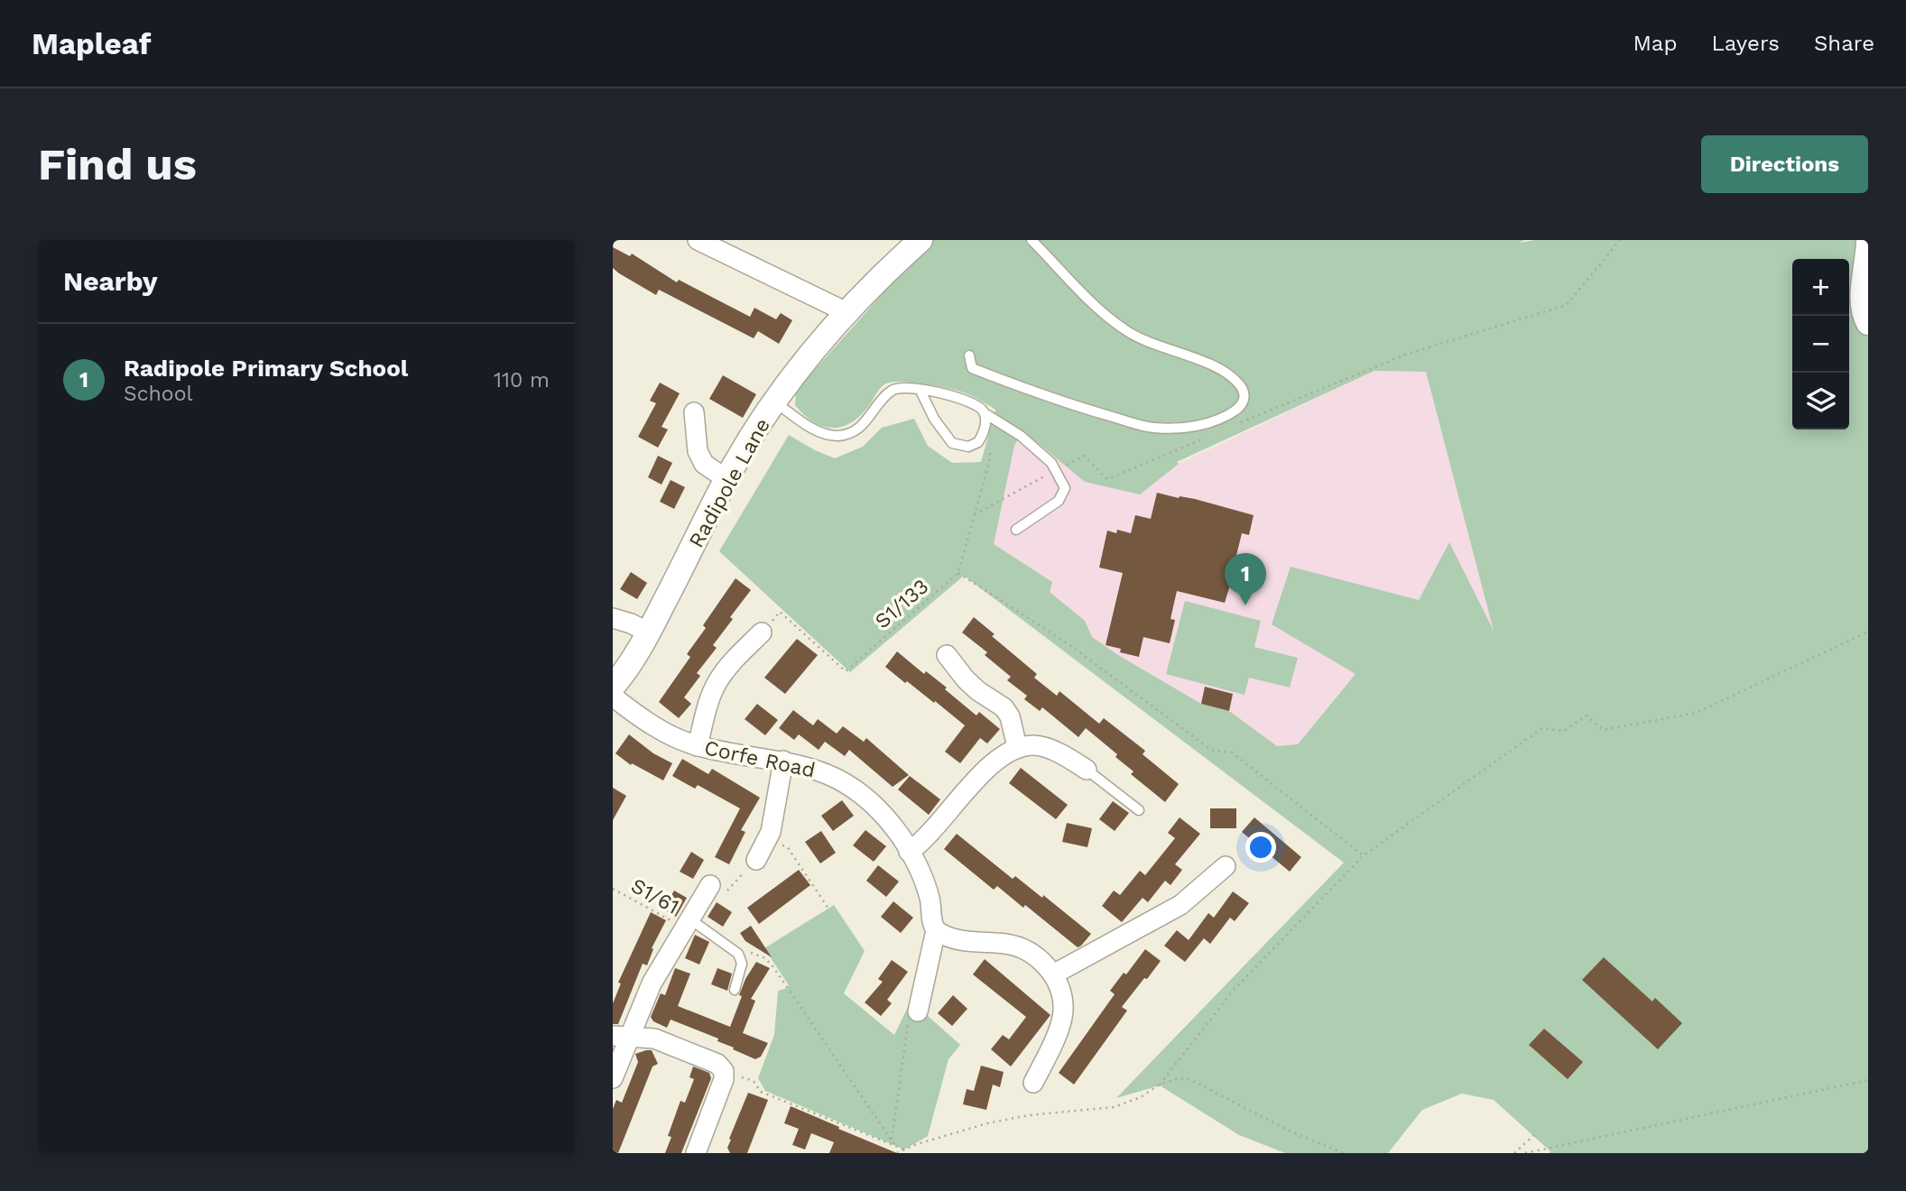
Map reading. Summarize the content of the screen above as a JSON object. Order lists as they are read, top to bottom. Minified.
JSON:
{"streets":{"street":["Radipole Lane","Corfe Road"],"path":["S1/133","S1/61"]},"page":{"header":"Mapleaf","nav":["Map","Layers","Share"],"buttons":"Directions","title":"Find us","heading":"Nearby","map_buttons":["+","−"],"list":[{"mark":"1","name":"Radipole Primary School","note":"School","value":"110 m"}],"pins":"1"}}
